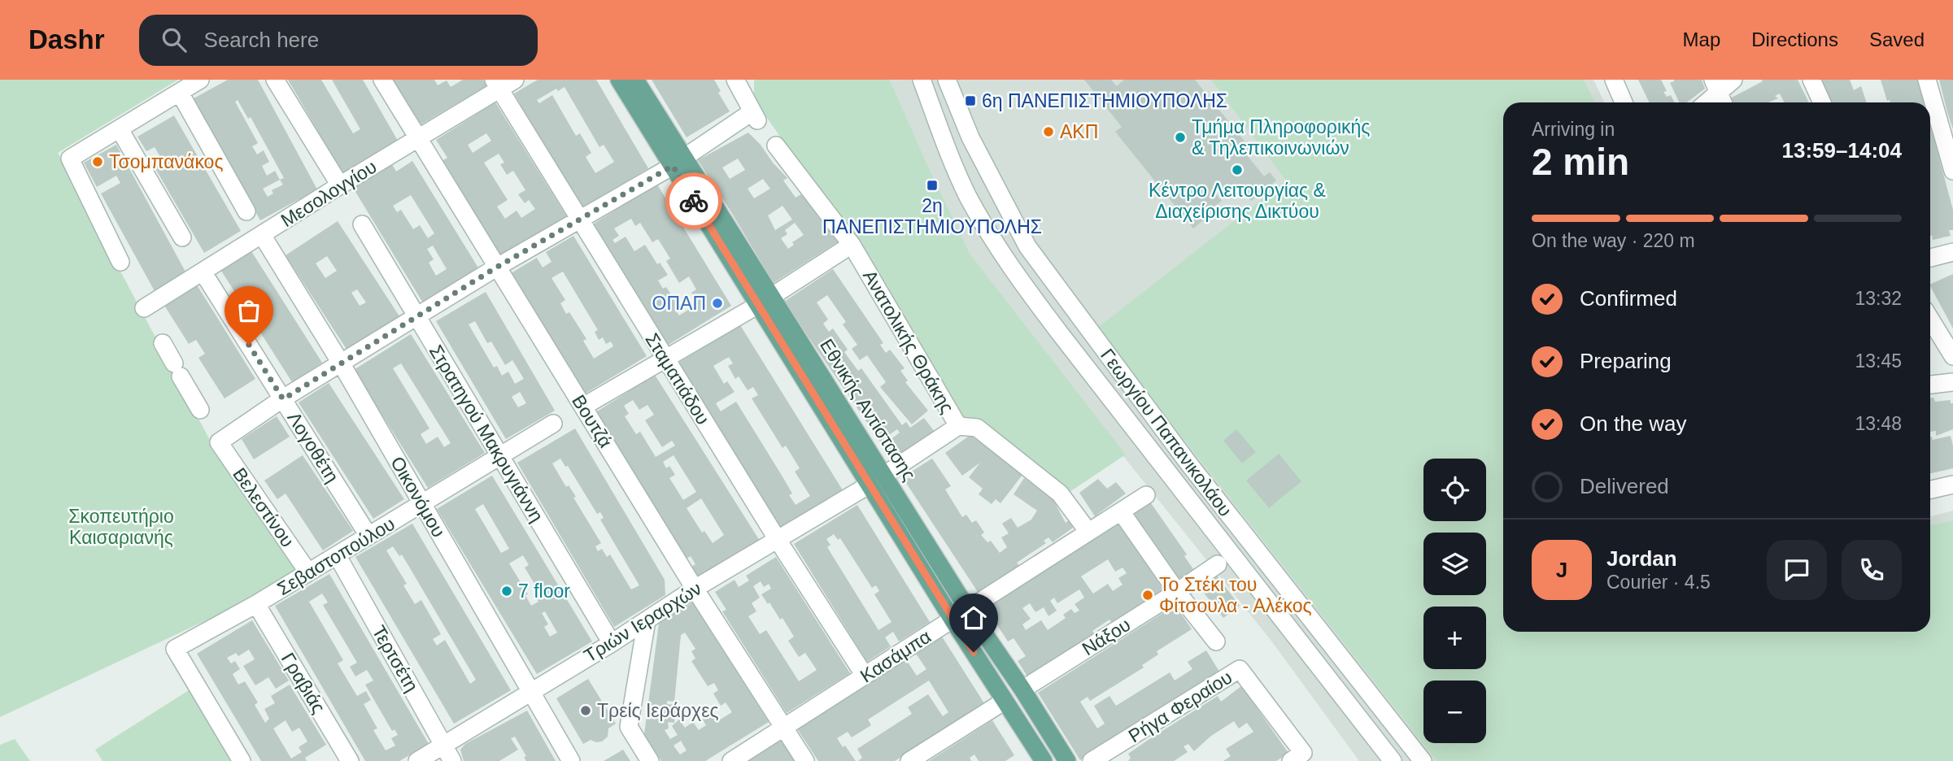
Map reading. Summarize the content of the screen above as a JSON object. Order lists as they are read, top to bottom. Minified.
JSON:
{"streets":{"main road":["Εθνικής Αντίστασης"],"street":["Μεσολογγίου","Ανατολικής Θράκης","Σταματιάδου","Βουτζά","Γεωργίου Παπανικολάου","Στρατηγού Μακρυγιάννη","Λογοθέτη","Οικονόμου","Βελεστίνου","Σεβαστοπούλου","Τριών Ιεραρχών","Νάξου","Κασάμπα","Τερτσέτη","Γραβιάς","Ρήγα Φεραίου"]},"crossings":[["Μεσολογγίου","Σταματιάδου"],["Μεσολογγίου","Βουτζά"],["Μεσολογγίου","Λογοθέτη"],["Μεσολογγίου","Οικονόμου"],["Ανατολικής Θράκης","Τριών Ιεραρχών"],["Ανατολικής Θράκης","Κασάμπα"],["Σταματιάδου","Τριών Ιεραρχών"],["Σταματιάδου","Κασάμπα"],["Εθνικής Αντίστασης","Τριών Ιεραρχών"],["Εθνικής Αντίστασης","Νάξου"],["Εθνικής Αντίστασης","Κασάμπα"],["Βουτζά","Τριών Ιεραρχών"],["Βουτζά","Κασάμπα"],["Στρατηγού Μακρυγιάννη","Σεβαστοπούλου"],["Στρατηγού Μακρυγιάννη","Τριών Ιεραρχών"],["Λογοθέτη","Βελεστίνου"],["Λογοθέτη","Σεβαστοπούλου"],["Οικονόμου","Σεβαστοπούλου"],["Οικονόμου","Τριών Ιεραρχών"],["Βελεστίνου","Σεβαστοπούλου"],["Σεβαστοπούλου","Τερτσέτη"],["Σεβαστοπούλου","Γραβιάς"],["Τριών Ιεραρχών","Τερτσέτη"]],"parks":["Σκοπευτήριο Καισαριανής"],"places":{"transit":["6η ΠΑΝΕΠΙΣΤΗΜΙΟΥΠΟΛΗΣ","2η ΠΑΝΕΠΙΣΤΗΜΙΟΥΠΟΛΗΣ"],"other":["ΑΚΠ","Τμήμα Πληροφορικής & Τηλεπικοινωνιών","Τσομπανάκος","Κέντρο Λειτουργίας & Διαχείρισης Δικτύου","ΟΠΑΠ","7 floor","Το Στέκι του Φίτσουλα - Αλέκος","Τρείς Ιεράρχες"]},"page":{"header":"Dashr","search":"Search here","nav":["Map","Directions","Saved"],"heading":["2 min","Arriving in","13:59–14:04"],"panel":["Jordan","Courier · 4.5"],"bar":"On the way · 220 m","list":[["Confirmed","13:32"],["Preparing","13:45"],["On the way","13:48"],"Delivered"],"map_buttons":["+","−"],"round":"J"}}
